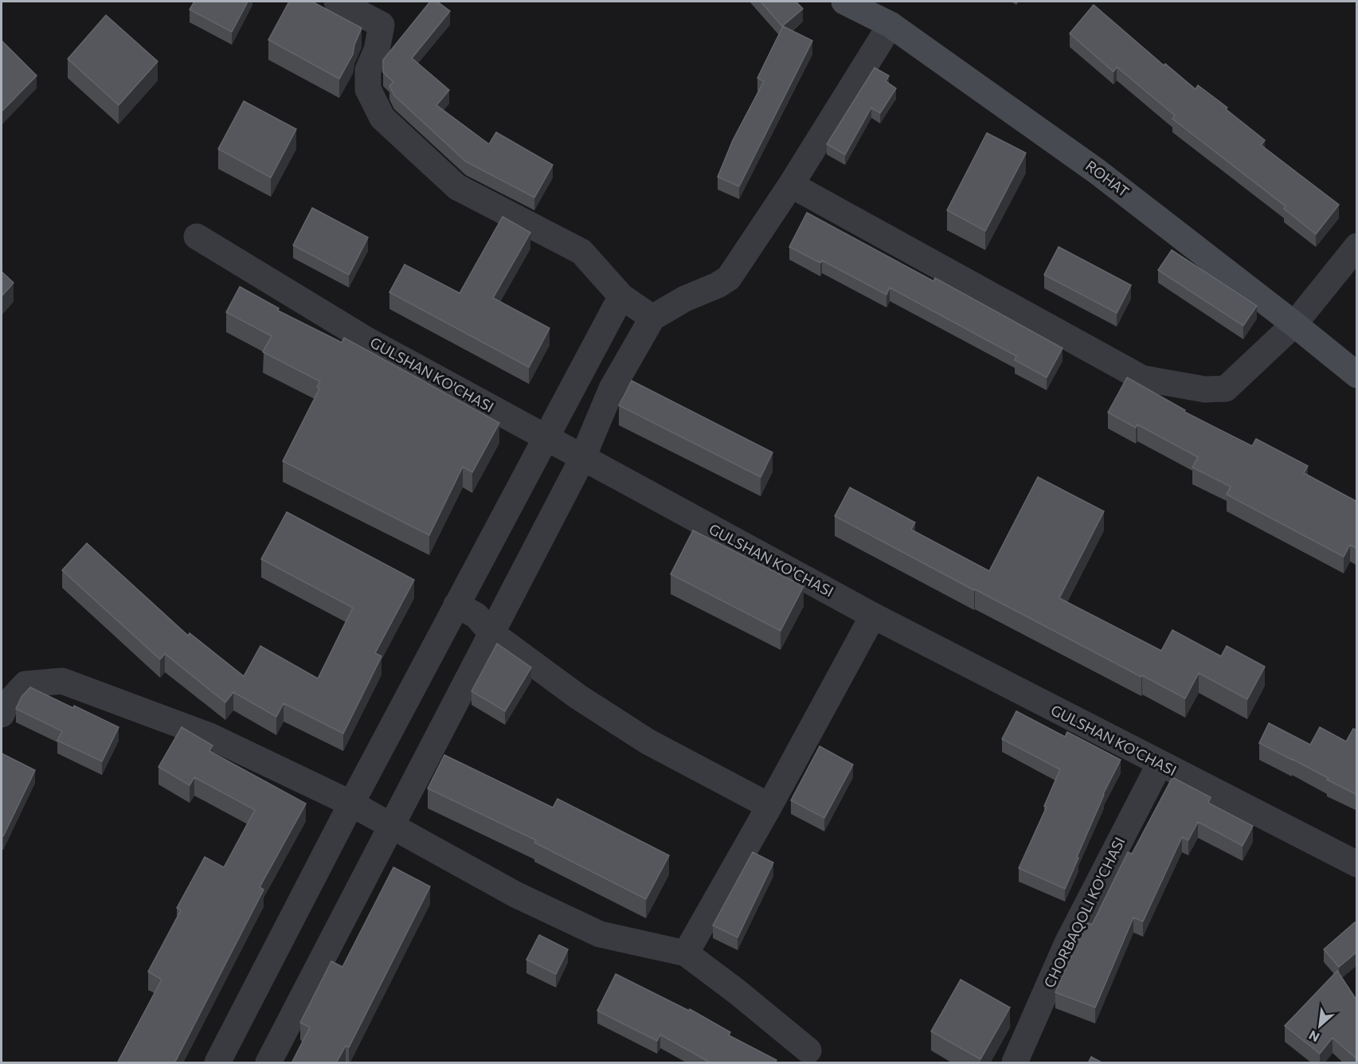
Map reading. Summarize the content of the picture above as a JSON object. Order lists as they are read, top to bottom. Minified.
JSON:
{"streets":{"street":["ROHAT","GULSHAN KO'CHASI","CHORBAQOLI KO'CHASI"]},"crossings":[["GULSHAN KO'CHASI","CHORBAQOLI KO'CHASI"]],"north":"bottom left"}
